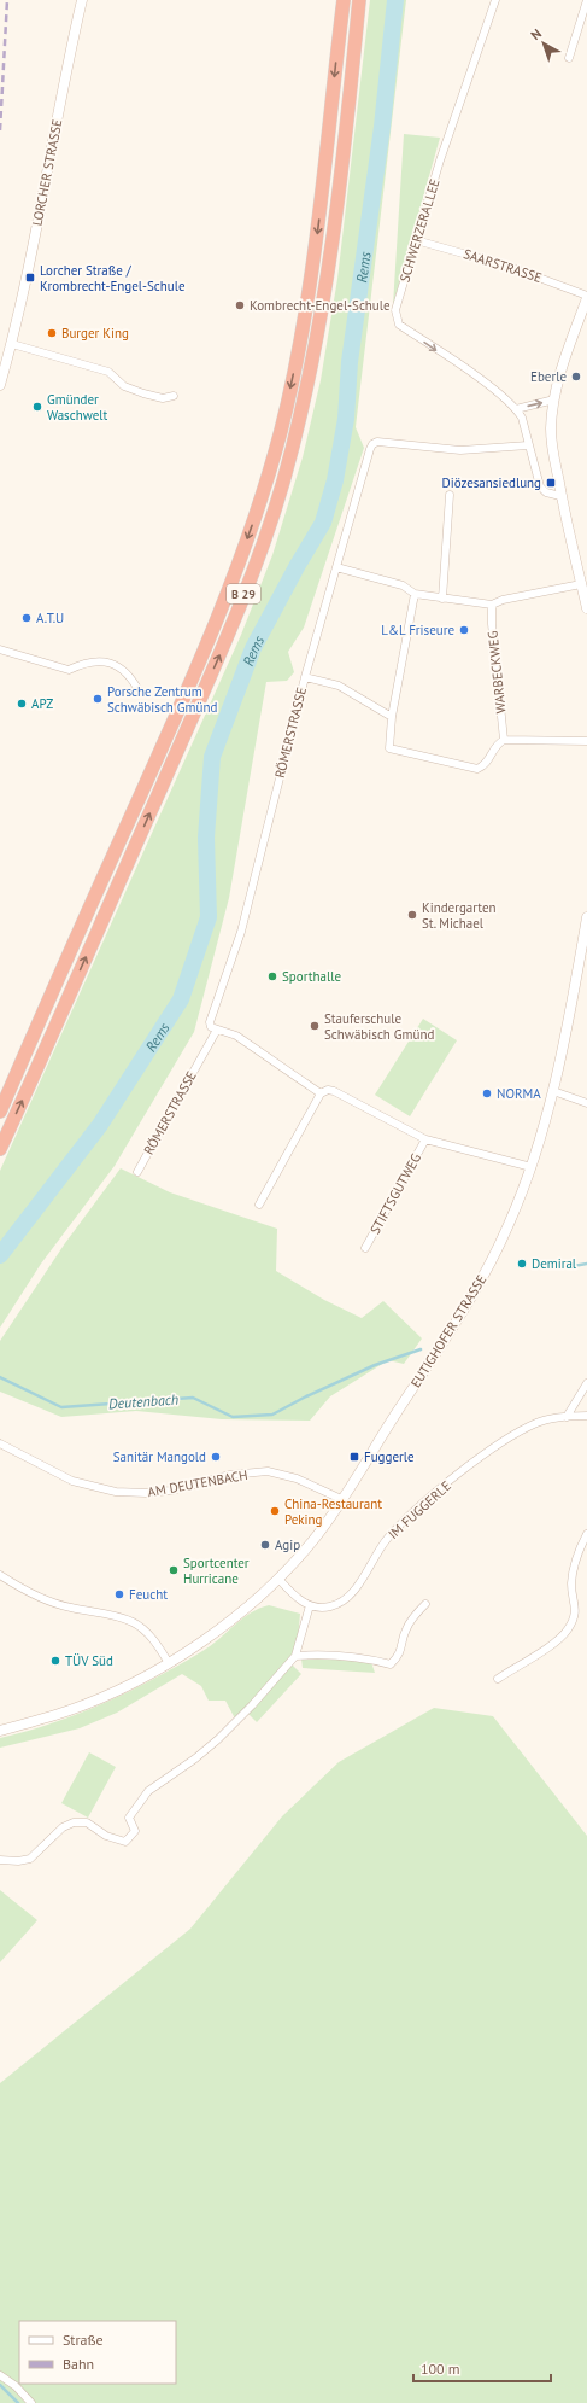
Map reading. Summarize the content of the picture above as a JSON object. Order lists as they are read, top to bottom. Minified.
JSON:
{"streets":{"highway":["B 29"],"street":["LORCHER STRASSE","SCHWERZERALLEE","SAARSTRASSE","WARBECKWEG","RÖMERSTRASSE","STIFTSGUTWEG","EUTIGHOFER STRASSE","AM DEUTENBACH","IM FUGGERLE"]},"crossings":[["SCHWERZERALLEE","SAARSTRASSE"],["SCHWERZERALLEE","RÖMERSTRASSE"],["STIFTSGUTWEG","EUTIGHOFER STRASSE"],["EUTIGHOFER STRASSE","AM DEUTENBACH"]],"water":["Rems","Deutenbach"],"places":{"transit":["Lorcher Straße / Krombrecht-Engel-Schule","Diözesansiedlung","Fuggerle"],"other":["Kombrecht-Engel-Schule","Burger King","Eberle","Gmünder Waschwelt","A.T.U","L&L Friseure","Porsche Zentrum Schwäbisch Gmünd","APZ","Kindergarten St. Michael","Sporthalle","Stauferschule Schwäbisch Gmünd","NORMA","Demiral","Sanitär Mangold","China-Restaurant Peking","Agip","Sportcenter Hurricane","Feucht","TÜV Süd"]},"legend":["Straße","Bahn"],"scale_bar":"100 m","north":"top left"}
